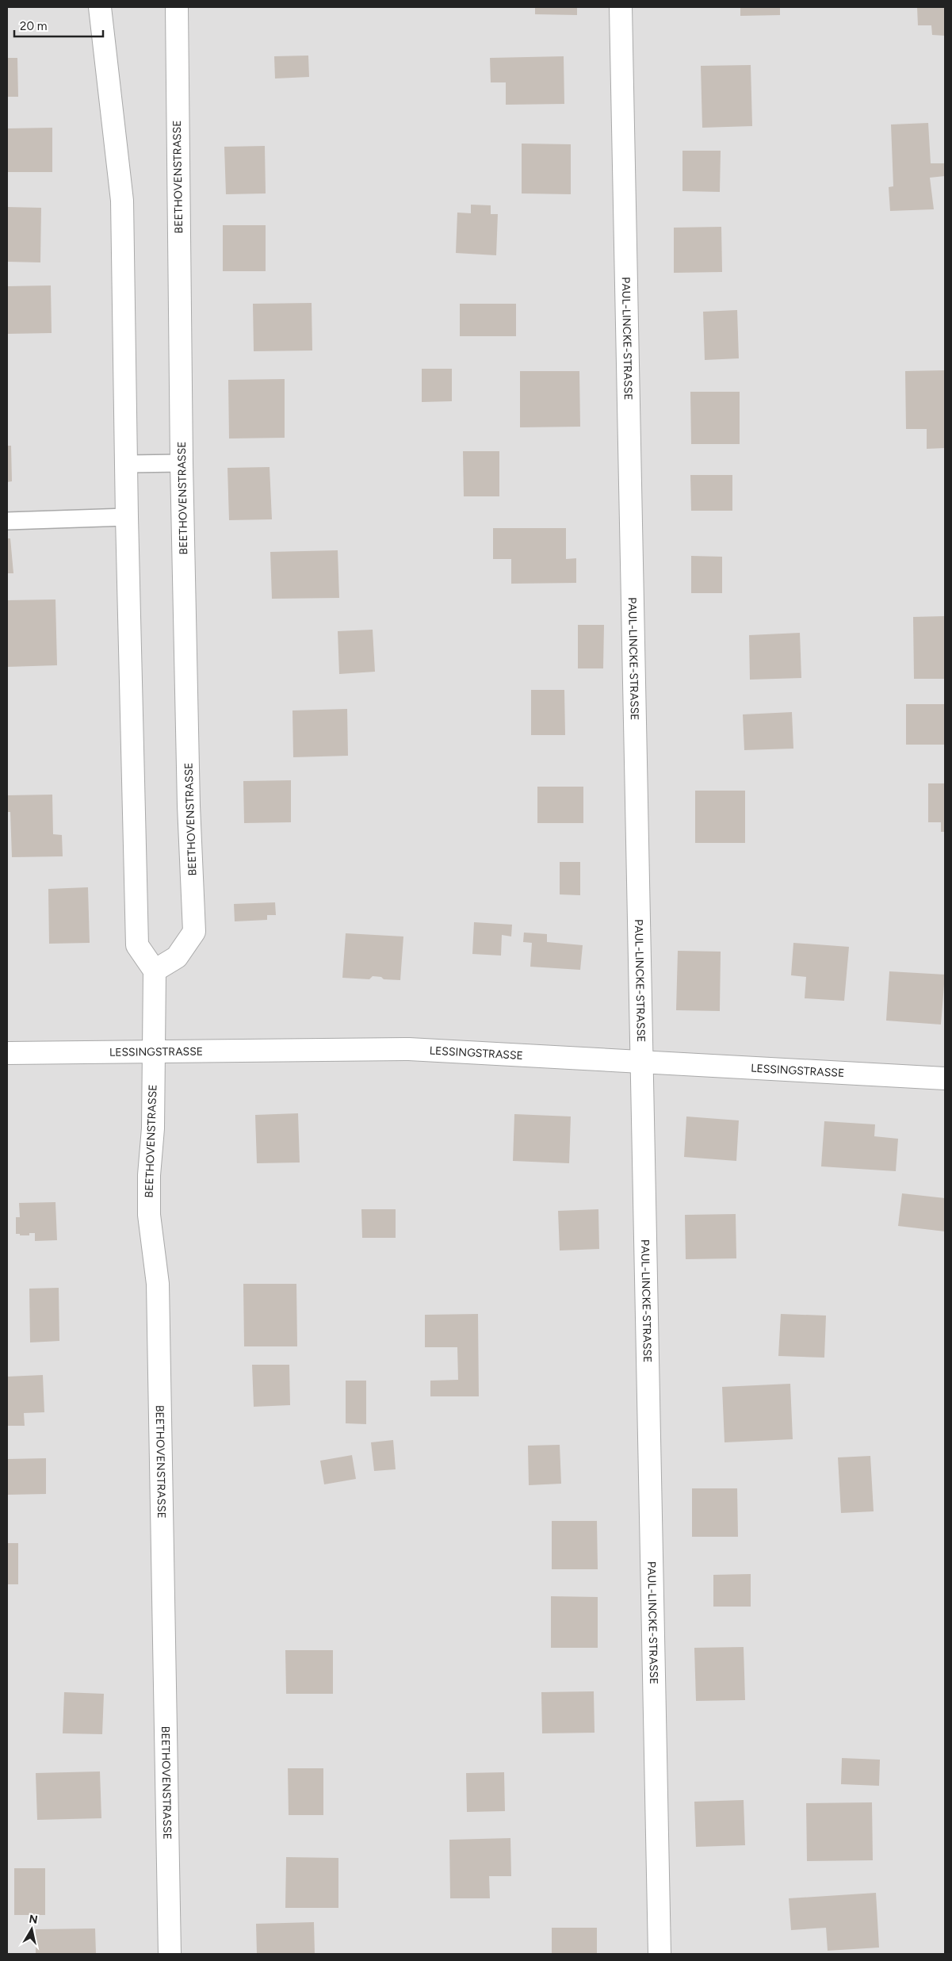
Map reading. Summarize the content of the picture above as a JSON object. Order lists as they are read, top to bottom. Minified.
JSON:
{"streets":{"street":["BEETHOVENSTRASSE","PAUL-LINCKE-STRASSE","LESSINGSTRASSE"]},"crossings":[["BEETHOVENSTRASSE","LESSINGSTRASSE"],["PAUL-LINCKE-STRASSE","LESSINGSTRASSE"]],"scale_bar":"20 m","north":"top"}
